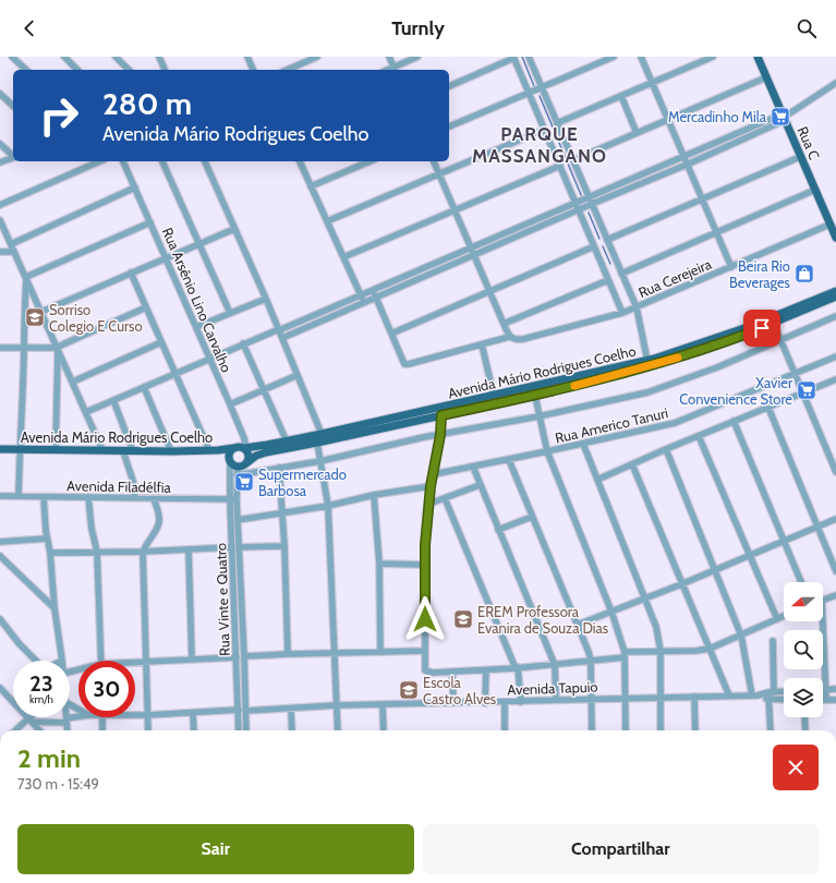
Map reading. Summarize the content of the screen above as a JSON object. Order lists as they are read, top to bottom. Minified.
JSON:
{"streets":{"main road":["Rua C","Avenida Mário Rodrigues Coelho"],"street":["Rua Cerejeira","Rua Arsênio Lino Carvalho","Rua Americo Tanuri","Avenida Filadélfia","Rua Vinte e Quatro","Avenida Tapuio"]},"crossings":[["Rua C","Rua Cerejeira"],["Rua Arsênio Lino Carvalho","Avenida Mário Rodrigues Coelho"],["Rua Arsênio Lino Carvalho","Rua Vinte e Quatro"],["Avenida Mário Rodrigues Coelho","Rua Vinte e Quatro"],["Avenida Filadélfia","Rua Vinte e Quatro"],["Rua Vinte e Quatro","Avenida Tapuio"]],"districts":["PARQUE MASSANGANO"],"places":{"supermarket":["Mercadinho Mila","Xavier Convenience Store","Supermercado Barbosa"],"shop":["Beira Rio Beverages"],"school or university":["Sorriso Colegio E Curso","EREM Professora Evanira de Souza Dias","Escola Castro Alves"]},"north":"left","page":{"header":"Turnly","turn":["280 m","Avenida Mário Rodrigues Coelho"],"speed":"23 km/h","limit":"30","heading":["2 min","730 m · 15:49"],"buttons":["Sair","Compartilhar"]}}
